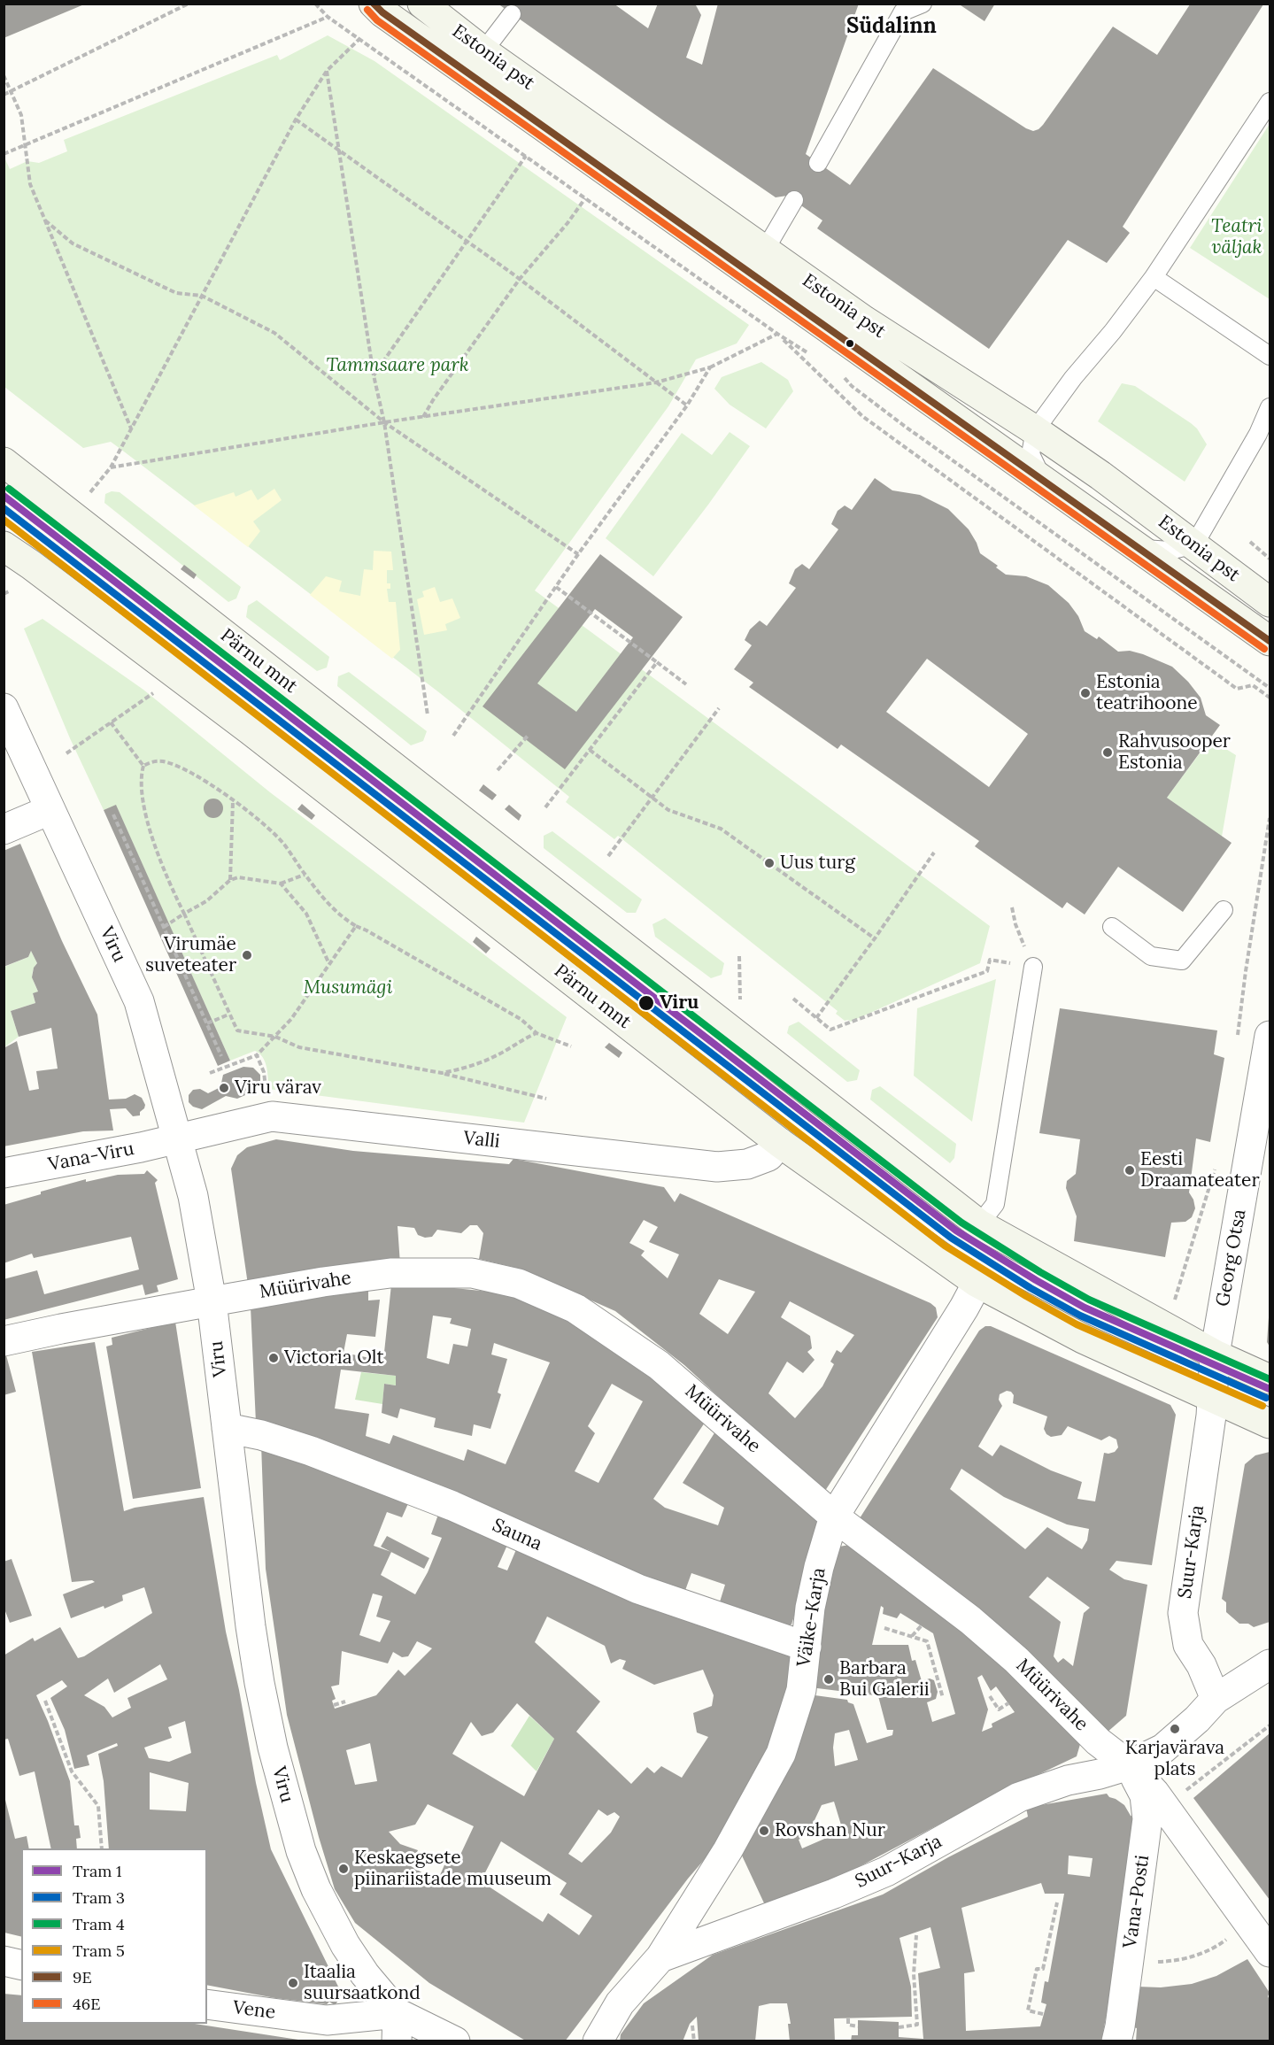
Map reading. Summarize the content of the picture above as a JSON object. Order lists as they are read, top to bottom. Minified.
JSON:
{"streets":{"main road":["Estonia pst","Pärnu mnt"],"street":["Viru","Valli","Vana-Viru","Georg Otsa","Müürivahe","Sauna","Suur-Karja","Väike-Karja","Vana-Posti","Vene"]},"crossings":[["Pärnu mnt","Valli"],["Pärnu mnt","Georg Otsa"],["Pärnu mnt","Suur-Karja"],["Pärnu mnt","Väike-Karja"],["Viru","Valli"],["Viru","Vana-Viru"],["Viru","Müürivahe"],["Viru","Sauna"],["Viru","Vene"],["Valli","Vana-Viru"],["Müürivahe","Suur-Karja"],["Müürivahe","Väike-Karja"],["Müürivahe","Vana-Posti"],["Sauna","Väike-Karja"],["Suur-Karja","Väike-Karja"],["Suur-Karja","Vana-Posti"]],"districts":["Südalinn"],"parks":["Teatri väljak","Tammsaare park","Musumägi"],"places":["Estonia teatrihoone","Rahvusooper Estonia","Uus turg","Virumäe suveteater","Viru","Viru värav","Eesti Draamateater","Victoria Olt","Barbara Bui Galerii","Karjavärava plats","Rovshan Nur","Keskaegsete piinariistade muuseum","Itaalia suursaatkond"],"lines":["transit line 9E","transit line 46E","tram line 4","tram line 1","tram line 3","tram line 5"],"legend":["Tram 1","Tram 3","Tram 4","Tram 5","9E","46E"]}
